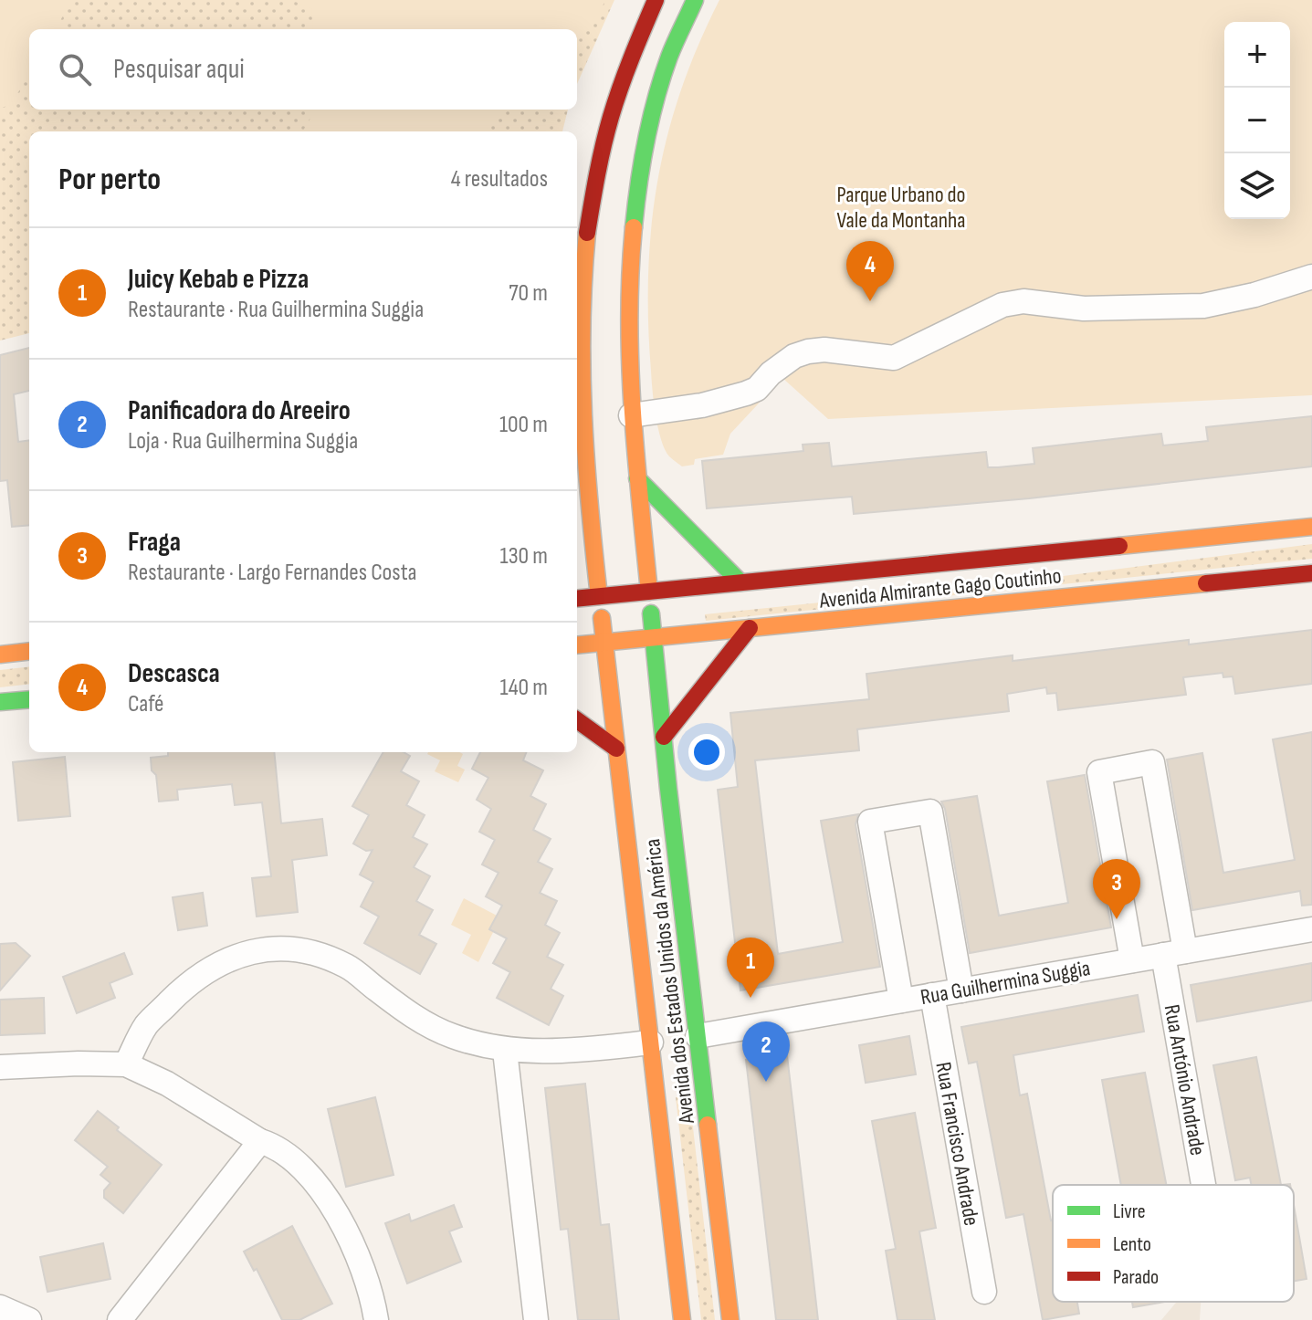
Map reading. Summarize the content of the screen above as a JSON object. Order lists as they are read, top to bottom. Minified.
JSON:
{"streets":{"main road":["Avenida Almirante Gago Coutinho","Avenida dos Estados Unidos da América"],"street":["Rua Guilhermina Suggia","Rua António Andrade","Rua Francisco Andrade"]},"crossings":[["Avenida Almirante Gago Coutinho","Avenida dos Estados Unidos da América"],["Avenida dos Estados Unidos da América","Rua Guilhermina Suggia"],["Rua Guilhermina Suggia","Rua António Andrade"],["Rua Guilhermina Suggia","Rua Francisco Andrade"]],"parks":["Parque Urbano do Vale da Montanha"],"legend":["Livre","Lento","Parado"],"page":{"map_buttons":["+","−"],"search":"Pesquisar aqui","heading":["Por perto","4 resultados"],"list":[{"mark":"1","name":"Juicy Kebab e Pizza","note":"Restaurante · Rua Guilhermina Suggia","value":"70 m"},{"mark":"2","name":"Panificadora do Areeiro","note":"Loja · Rua Guilhermina Suggia","value":"100 m"},{"mark":"3","name":"Fraga","note":"Restaurante · Largo Fernandes Costa","value":"130 m"},{"mark":"4","name":"Descasca","note":"Café","value":"140 m"}],"pins":["4","3","1","2"]}}
